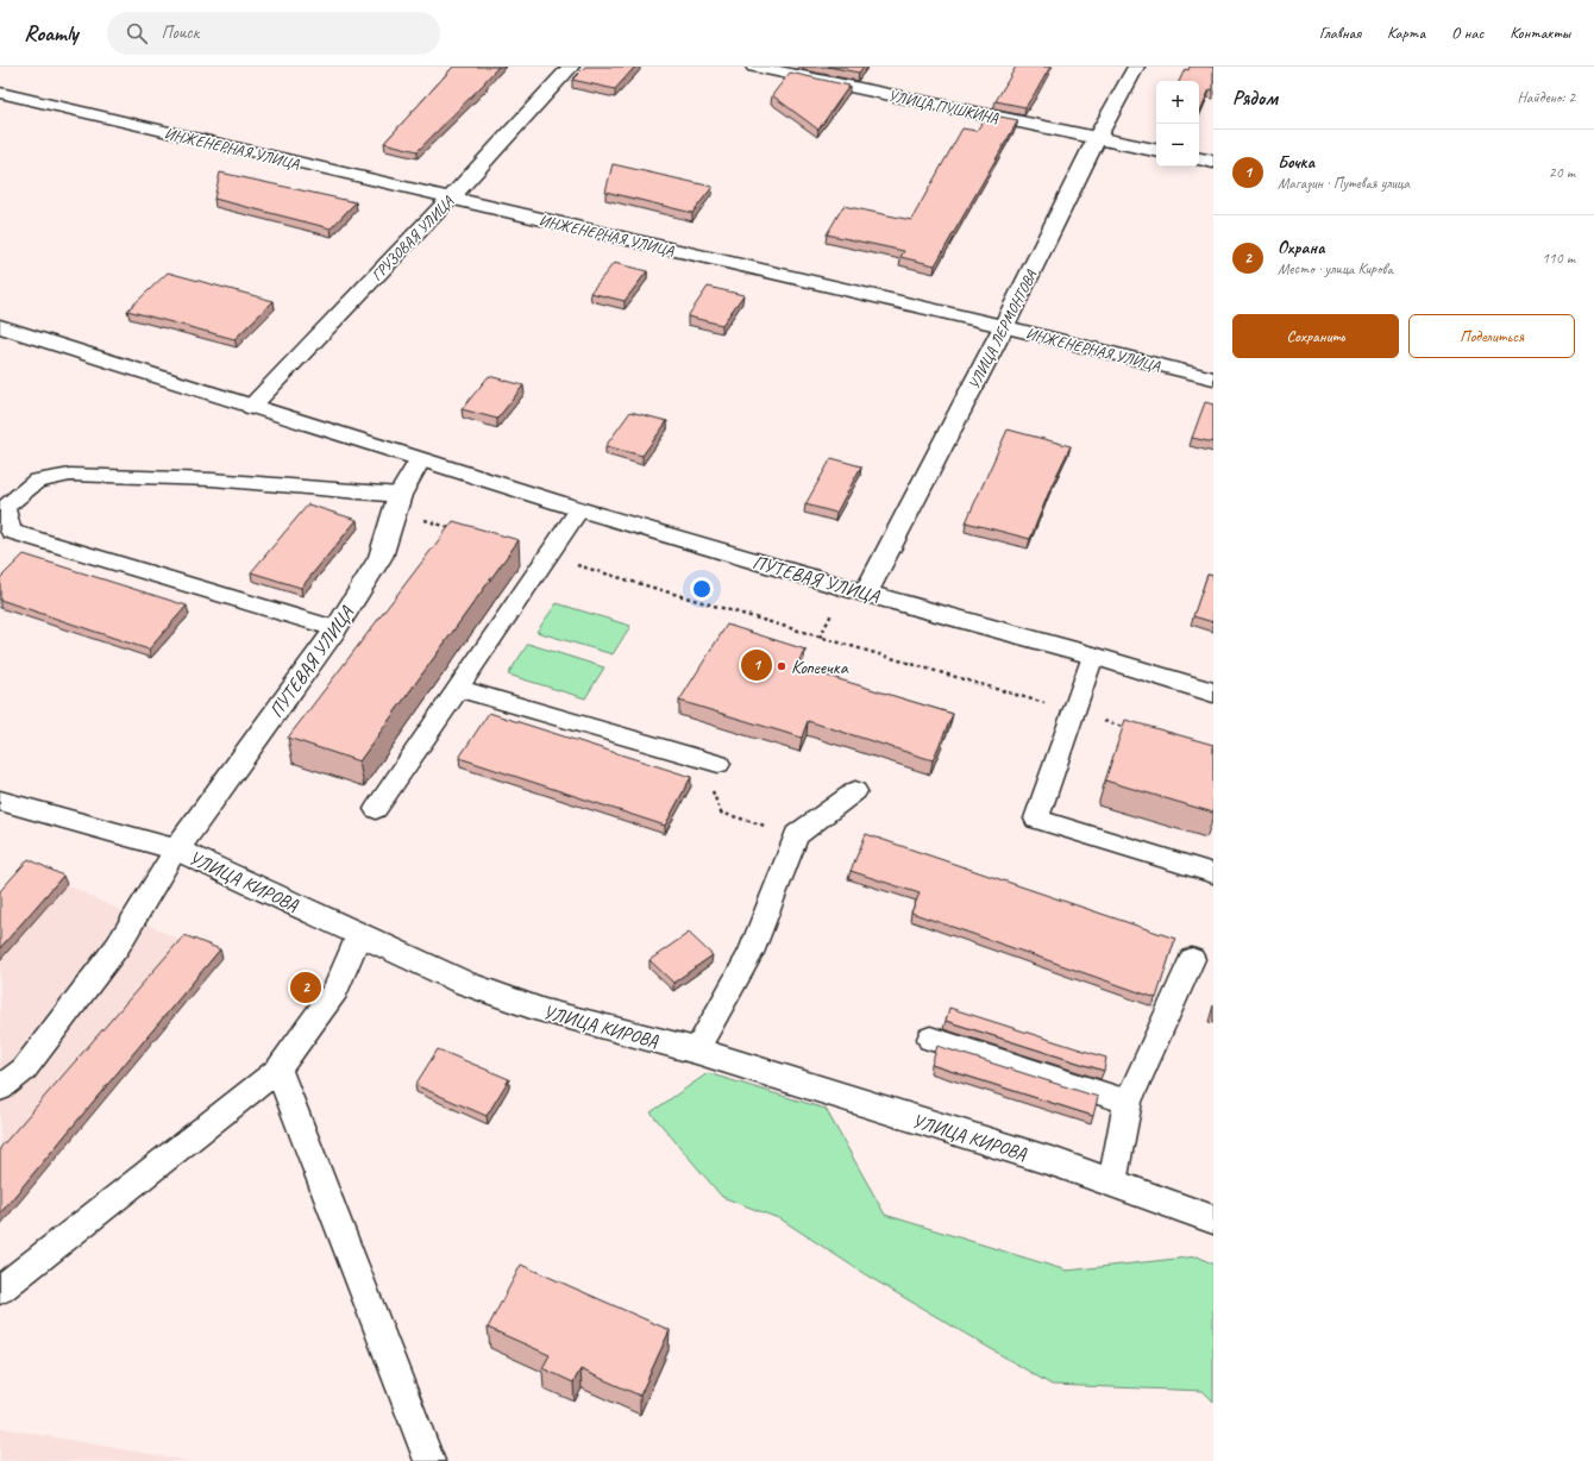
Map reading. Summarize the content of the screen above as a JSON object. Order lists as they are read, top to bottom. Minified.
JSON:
{"streets":{"street":["УЛИЦА ПУШКИНА","ИНЖЕНЕРНАЯ УЛИЦА","ГРУЗОВАЯ УЛИЦА","УЛИЦА ЛЕРМОНТОВА","ПУТЕВАЯ УЛИЦА","УЛИЦА КИРОВА"]},"crossings":[["УЛИЦА ПУШКИНА","УЛИЦА ЛЕРМОНТОВА"],["ИНЖЕНЕРНАЯ УЛИЦА","ГРУЗОВАЯ УЛИЦА"],["ИНЖЕНЕРНАЯ УЛИЦА","УЛИЦА ЛЕРМОНТОВА"],["ГРУЗОВАЯ УЛИЦА","ПУТЕВАЯ УЛИЦА"],["УЛИЦА ЛЕРМОНТОВА","ПУТЕВАЯ УЛИЦА"],["ПУТЕВАЯ УЛИЦА","УЛИЦА КИРОВА"]],"places":["Копеечка"],"page":{"header":"Roamly","search":"Поиск","nav":["Главная","Карта","О нас","Контакты"],"heading":["Рядом","Найдено: 2"],"map_buttons":["+","−"],"list":[{"mark":"1","name":"Бочка","note":"Магазин · Путевая улица","value":"20 m"},{"mark":"2","name":"Охрана","note":"Место · улица Кирова","value":"110 m"}],"buttons":["Сохранить","Поделиться"],"pins":["1","2"]}}
